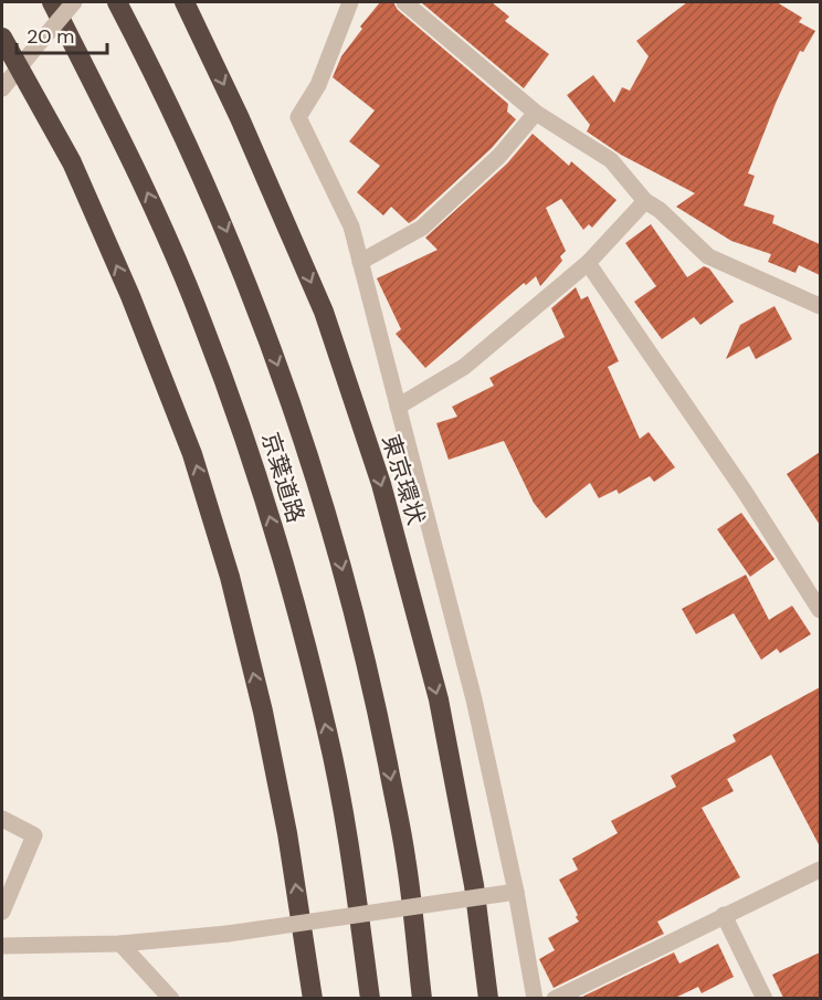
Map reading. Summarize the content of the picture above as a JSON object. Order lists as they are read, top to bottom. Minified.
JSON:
{"streets":{"highway":["京葉道路","東京環状"]},"scale_bar":"20 m"}
